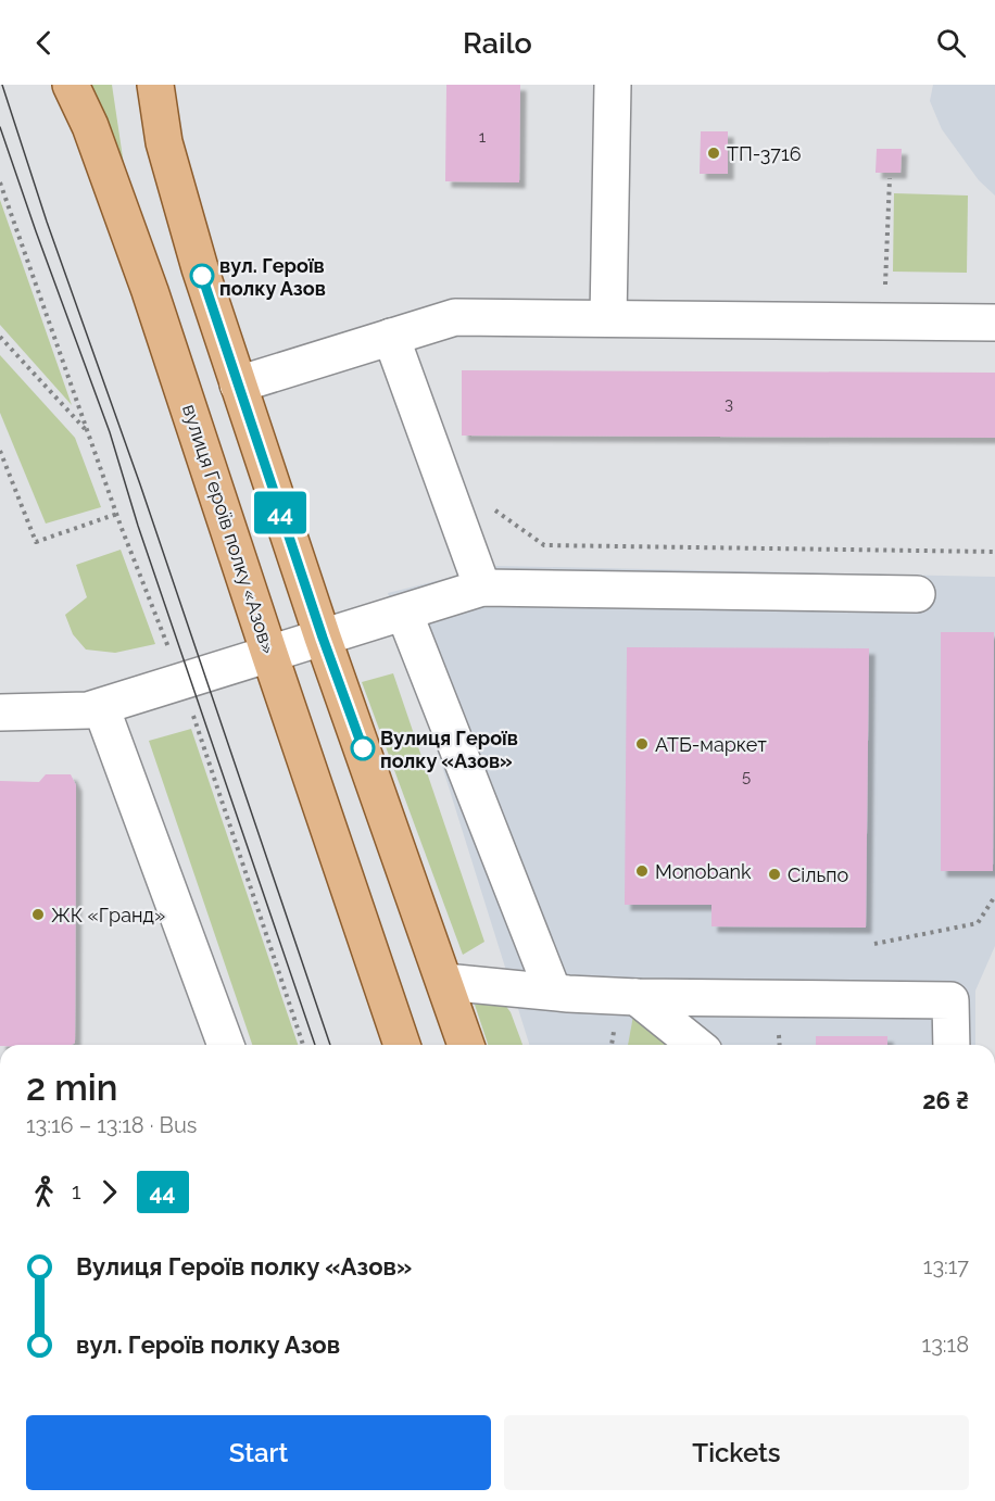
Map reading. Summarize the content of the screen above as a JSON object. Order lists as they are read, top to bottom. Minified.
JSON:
{"streets":{"main road":["вулиця Героїв полку «Азов»"]},"places":["ТП-3716","вул. Героїв полку Азов","АТБ-маркет","Вулиця Героїв полку «Азов»","Monobank","Сільпо","ЖК «Гранд»"],"lines":["bus line 44"],"house_numbers":["1","3","5"],"page":{"header":"Railo","on_map":"44","heading":["2 min","13:16 – 13:18 · Bus","26 ₴"],"legs":["1","44"],"list":[{"name":"Вулиця Героїв полку «Азов»","value":"13:17"},{"name":"вул. Героїв полку Азов","value":"13:18"}],"buttons":["Start","Tickets"]}}
